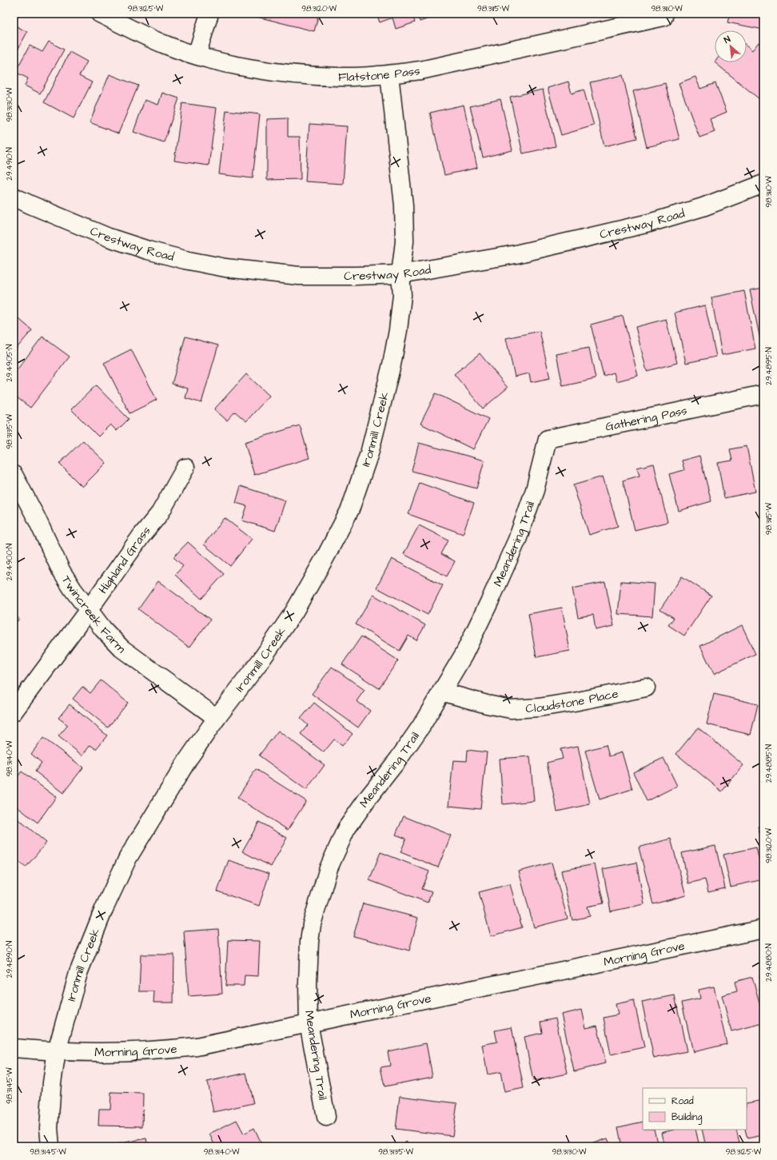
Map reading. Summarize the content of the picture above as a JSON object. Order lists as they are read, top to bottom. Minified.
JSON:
{"streets":{"street":["Flatstone Pass","Crestway Road","Gathering Pass","Ironmill Creek","Meandering Trail","Highland Grass","Twincreek Farm","Cloudstone Place","Morning Grove"]},"crossings":[["Flatstone Pass","Ironmill Creek"],["Crestway Road","Ironmill Creek"],["Gathering Pass","Meandering Trail"],["Ironmill Creek","Twincreek Farm"],["Ironmill Creek","Morning Grove"],["Meandering Trail","Cloudstone Place"],["Meandering Trail","Morning Grove"],["Highland Grass","Twincreek Farm"]],"legend":["Road","Building"],"north":"top left","coordinates":["98.3125°W","98.3120°W","98.3115°W","98.3110°W","98.3130°W","29.4910°N","29.4905°N","29.4895°N","98.3135°W","29.4900°N","98.3140°W","29.4885°N","29.4890°N","29.4880°N","98.3145°W"]}
